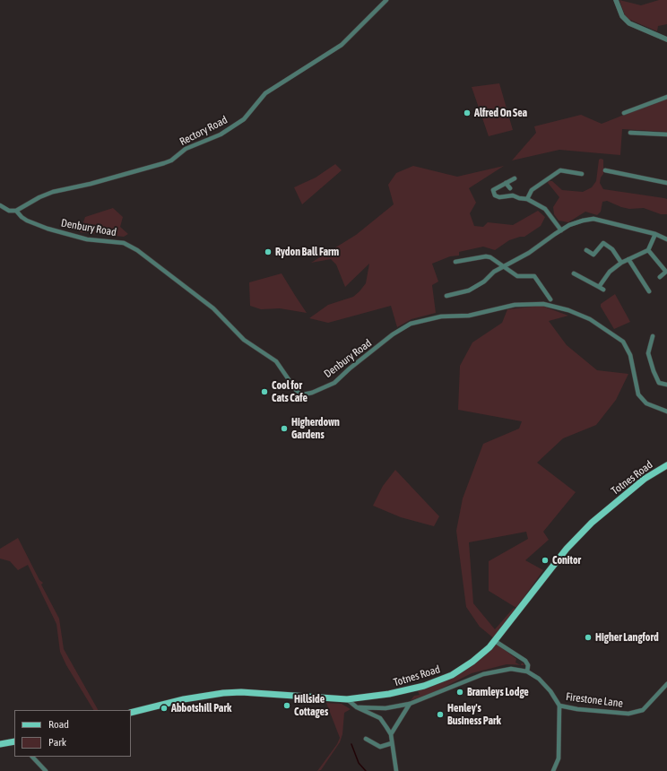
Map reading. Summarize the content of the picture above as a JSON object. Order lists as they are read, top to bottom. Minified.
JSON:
{"streets":{"main road":["Totnes Road"],"street":["Rectory Road","Denbury Road","Firestone Lane"]},"crossings":[["Rectory Road","Denbury Road"],["Totnes Road","Firestone Lane"]],"places":["Alfred On Sea","Rydon Ball Farm","Cool for Cats Cafe","Higherdown Gardens","Conitor","Higher Langford","Bramleys Lodge","Hillside Cottages","Abbotshill Park","Henley's Business Park"],"legend":["Road","Park"]}
